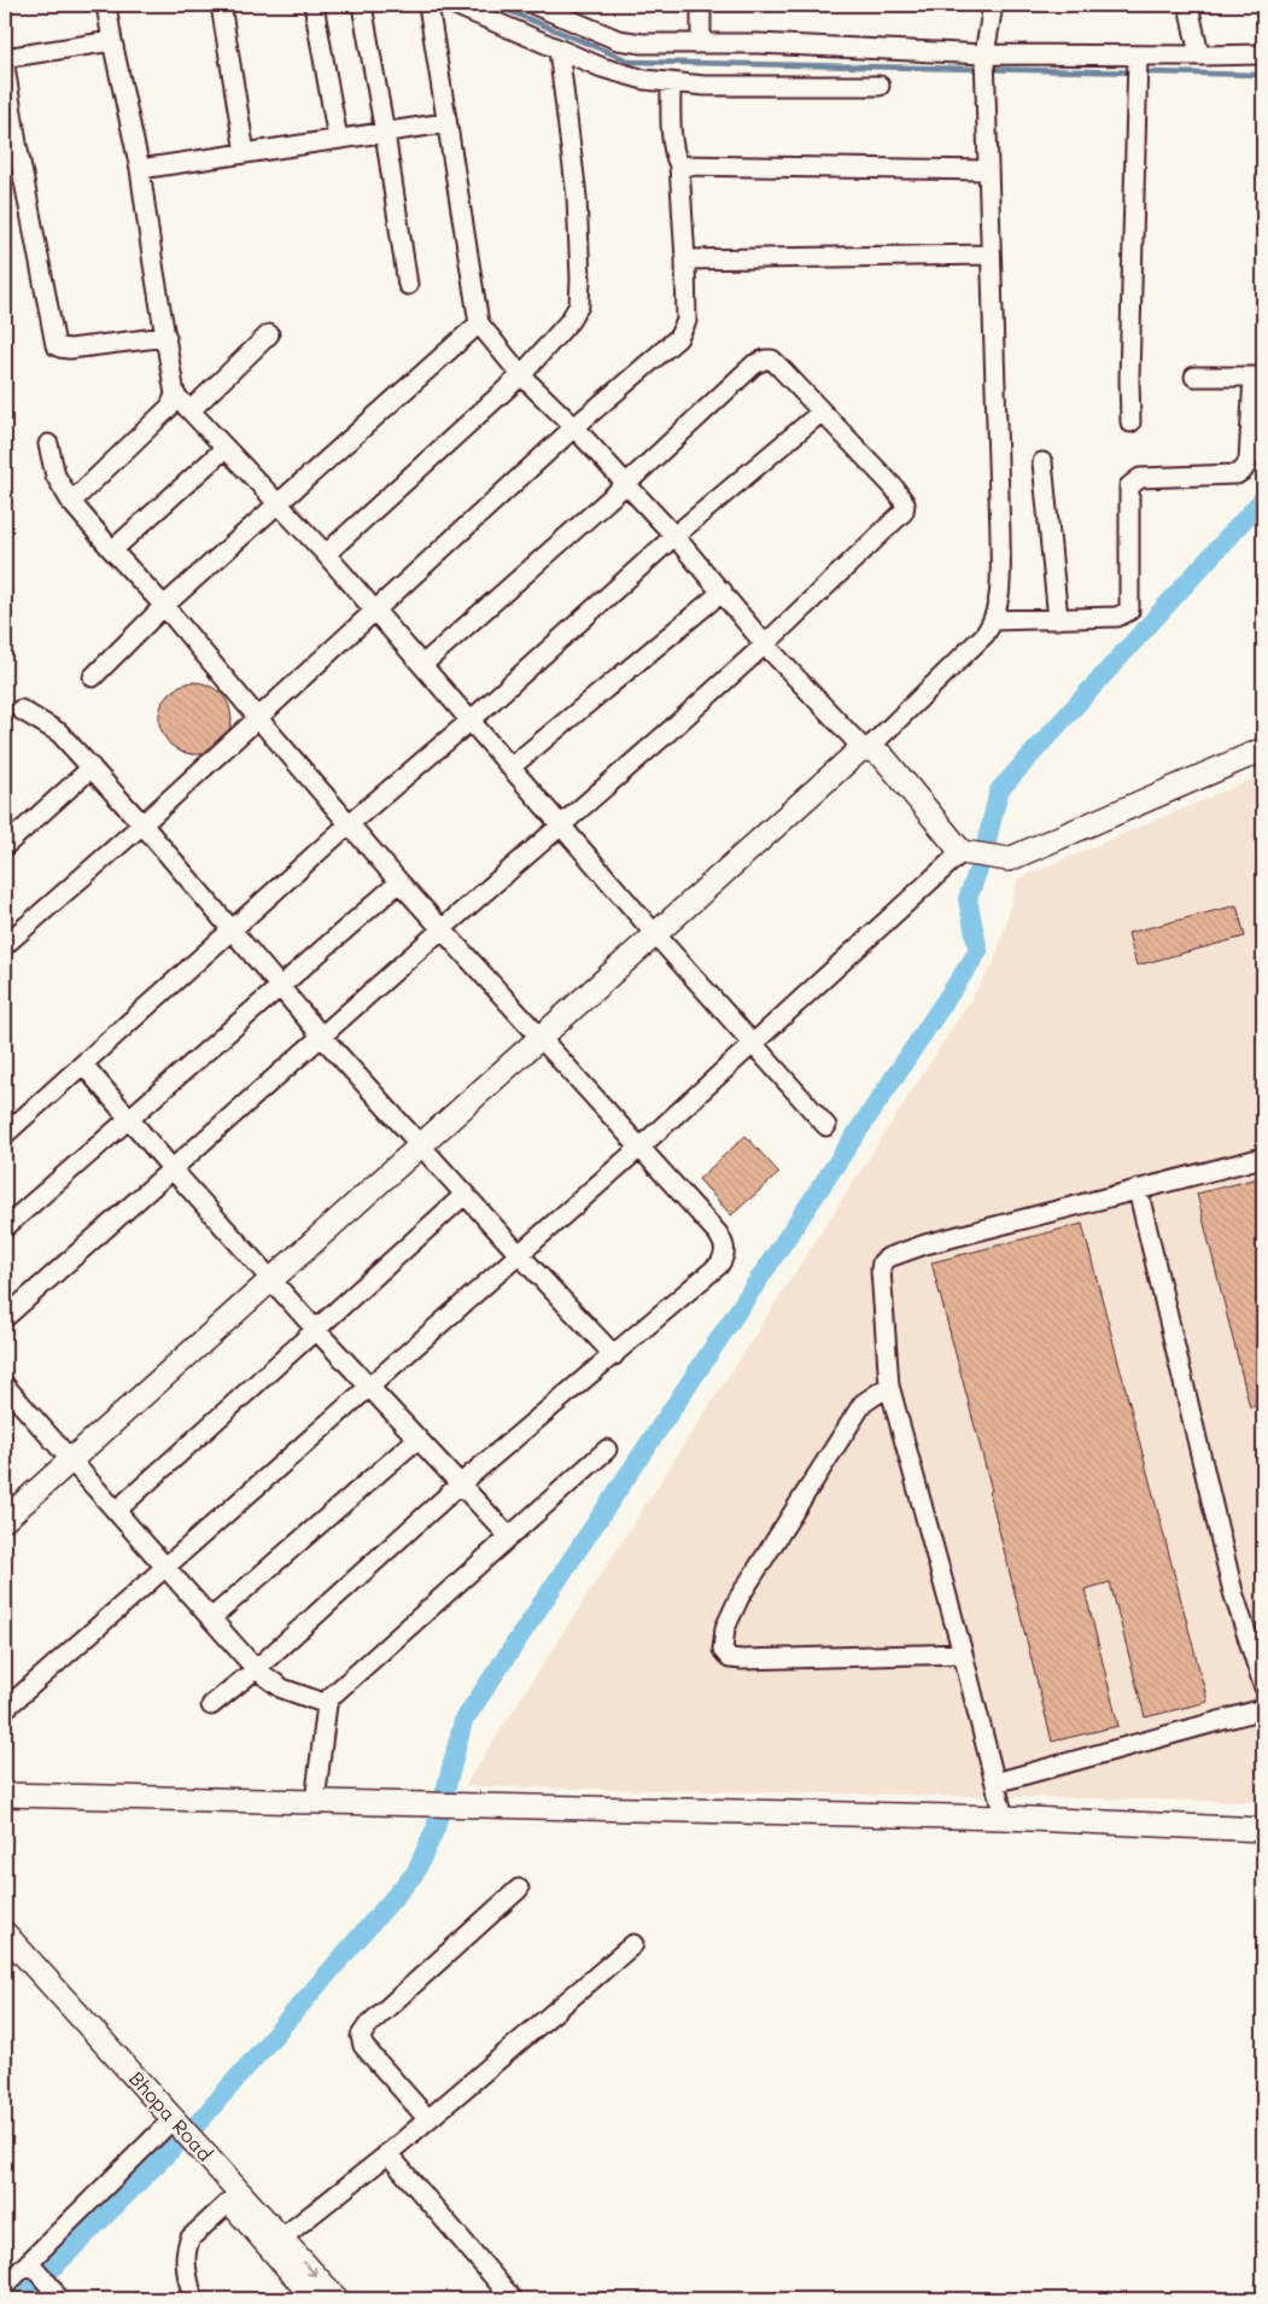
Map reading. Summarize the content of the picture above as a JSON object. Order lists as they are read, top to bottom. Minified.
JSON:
{"streets":{"main road":["Bhopa Road"]}}
